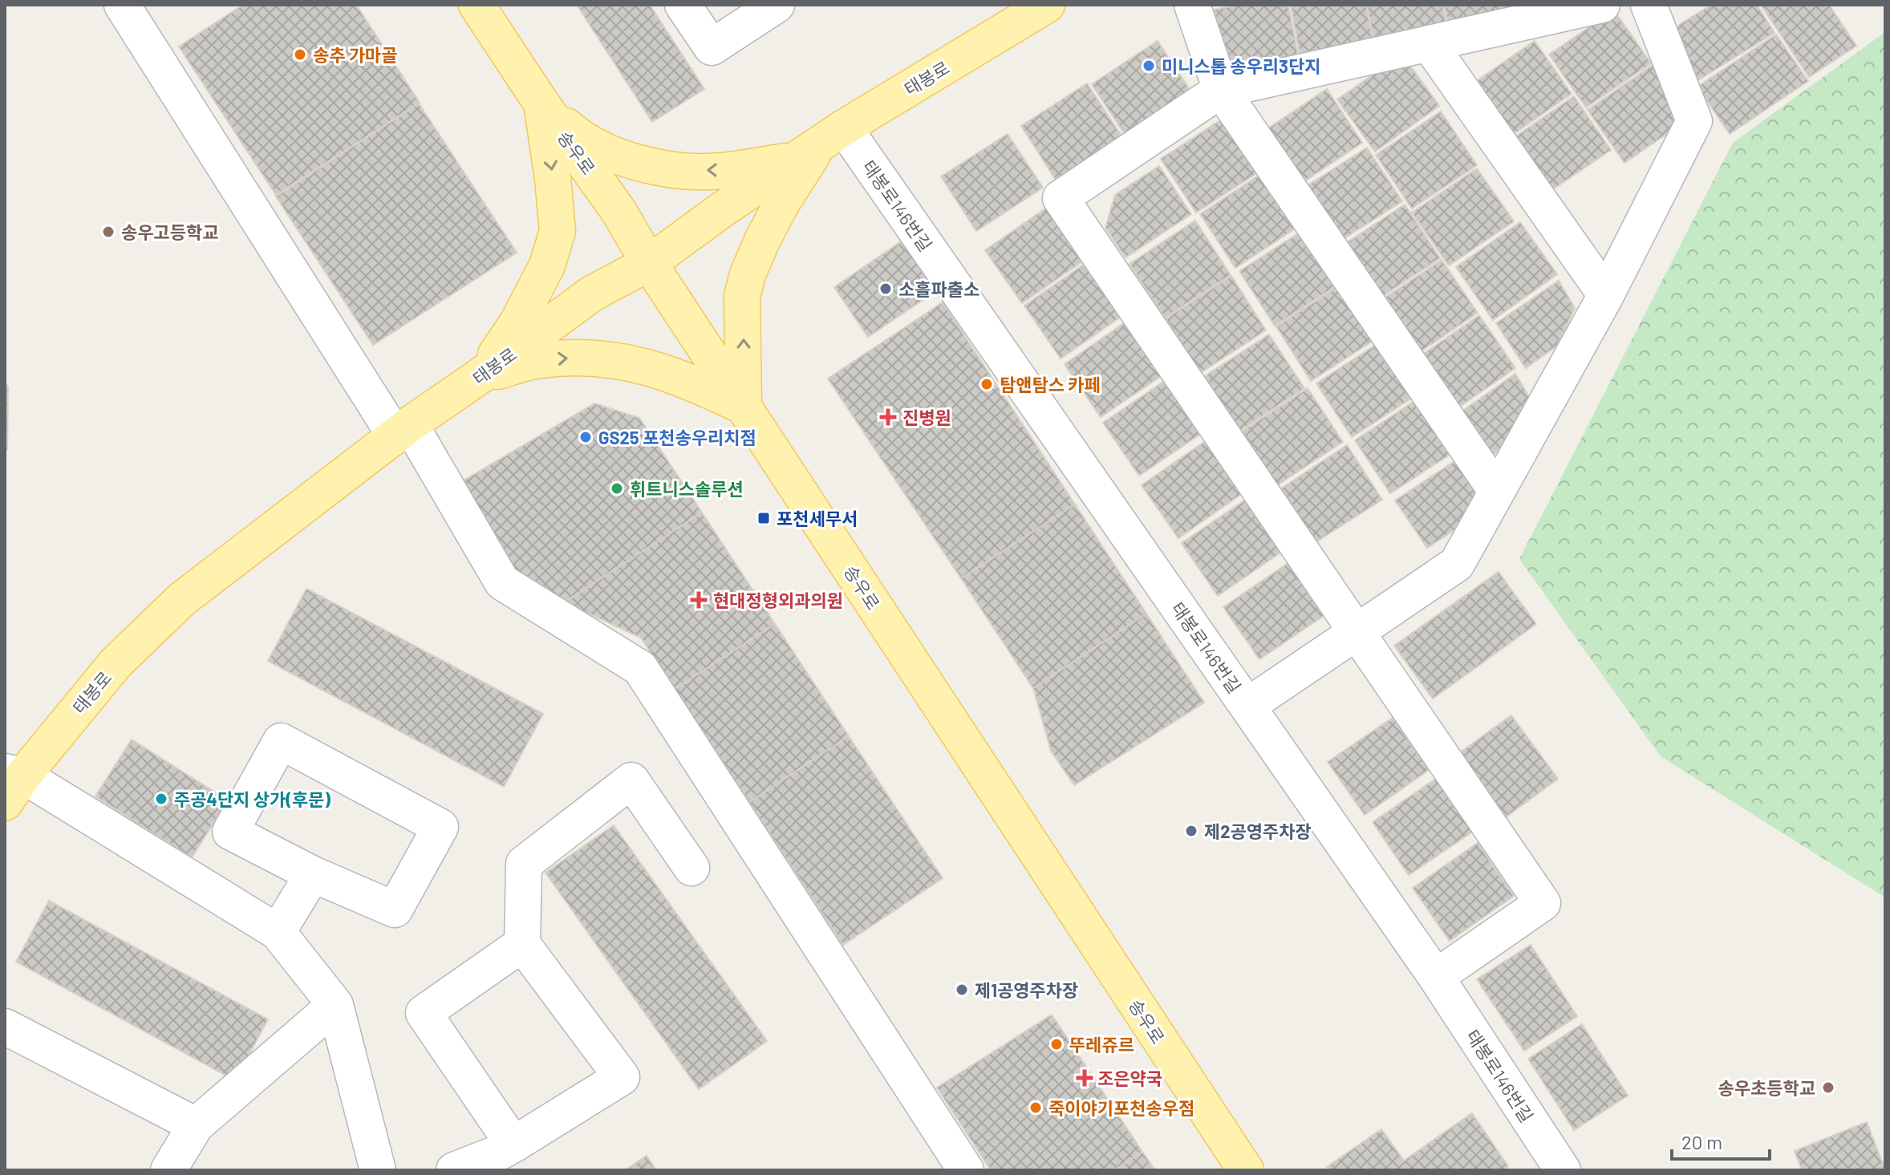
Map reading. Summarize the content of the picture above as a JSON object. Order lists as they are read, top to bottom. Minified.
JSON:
{"streets":{"main road":["태봉로","송우로"],"street":["태봉로146번길"]},"crossings":[["태봉로","송우로"],["태봉로","태봉로146번길"]],"places":{"other":["송추 가마골","미니스톱 송우리3단지","송우고등학교","소흘파출소","탐앤탐스 카페","GS25 포천송우리치점","휘트니스솔루션","주공4단지 상가(후문)","제2공영주차장","제1공영주차장","뚜레쥬르","송우초등학교","죽이야기포천송우점"],"health":["진병원","현대정형외과의원","조은약국"],"transit":["포천세무서"]},"scale_bar":"20 m"}
